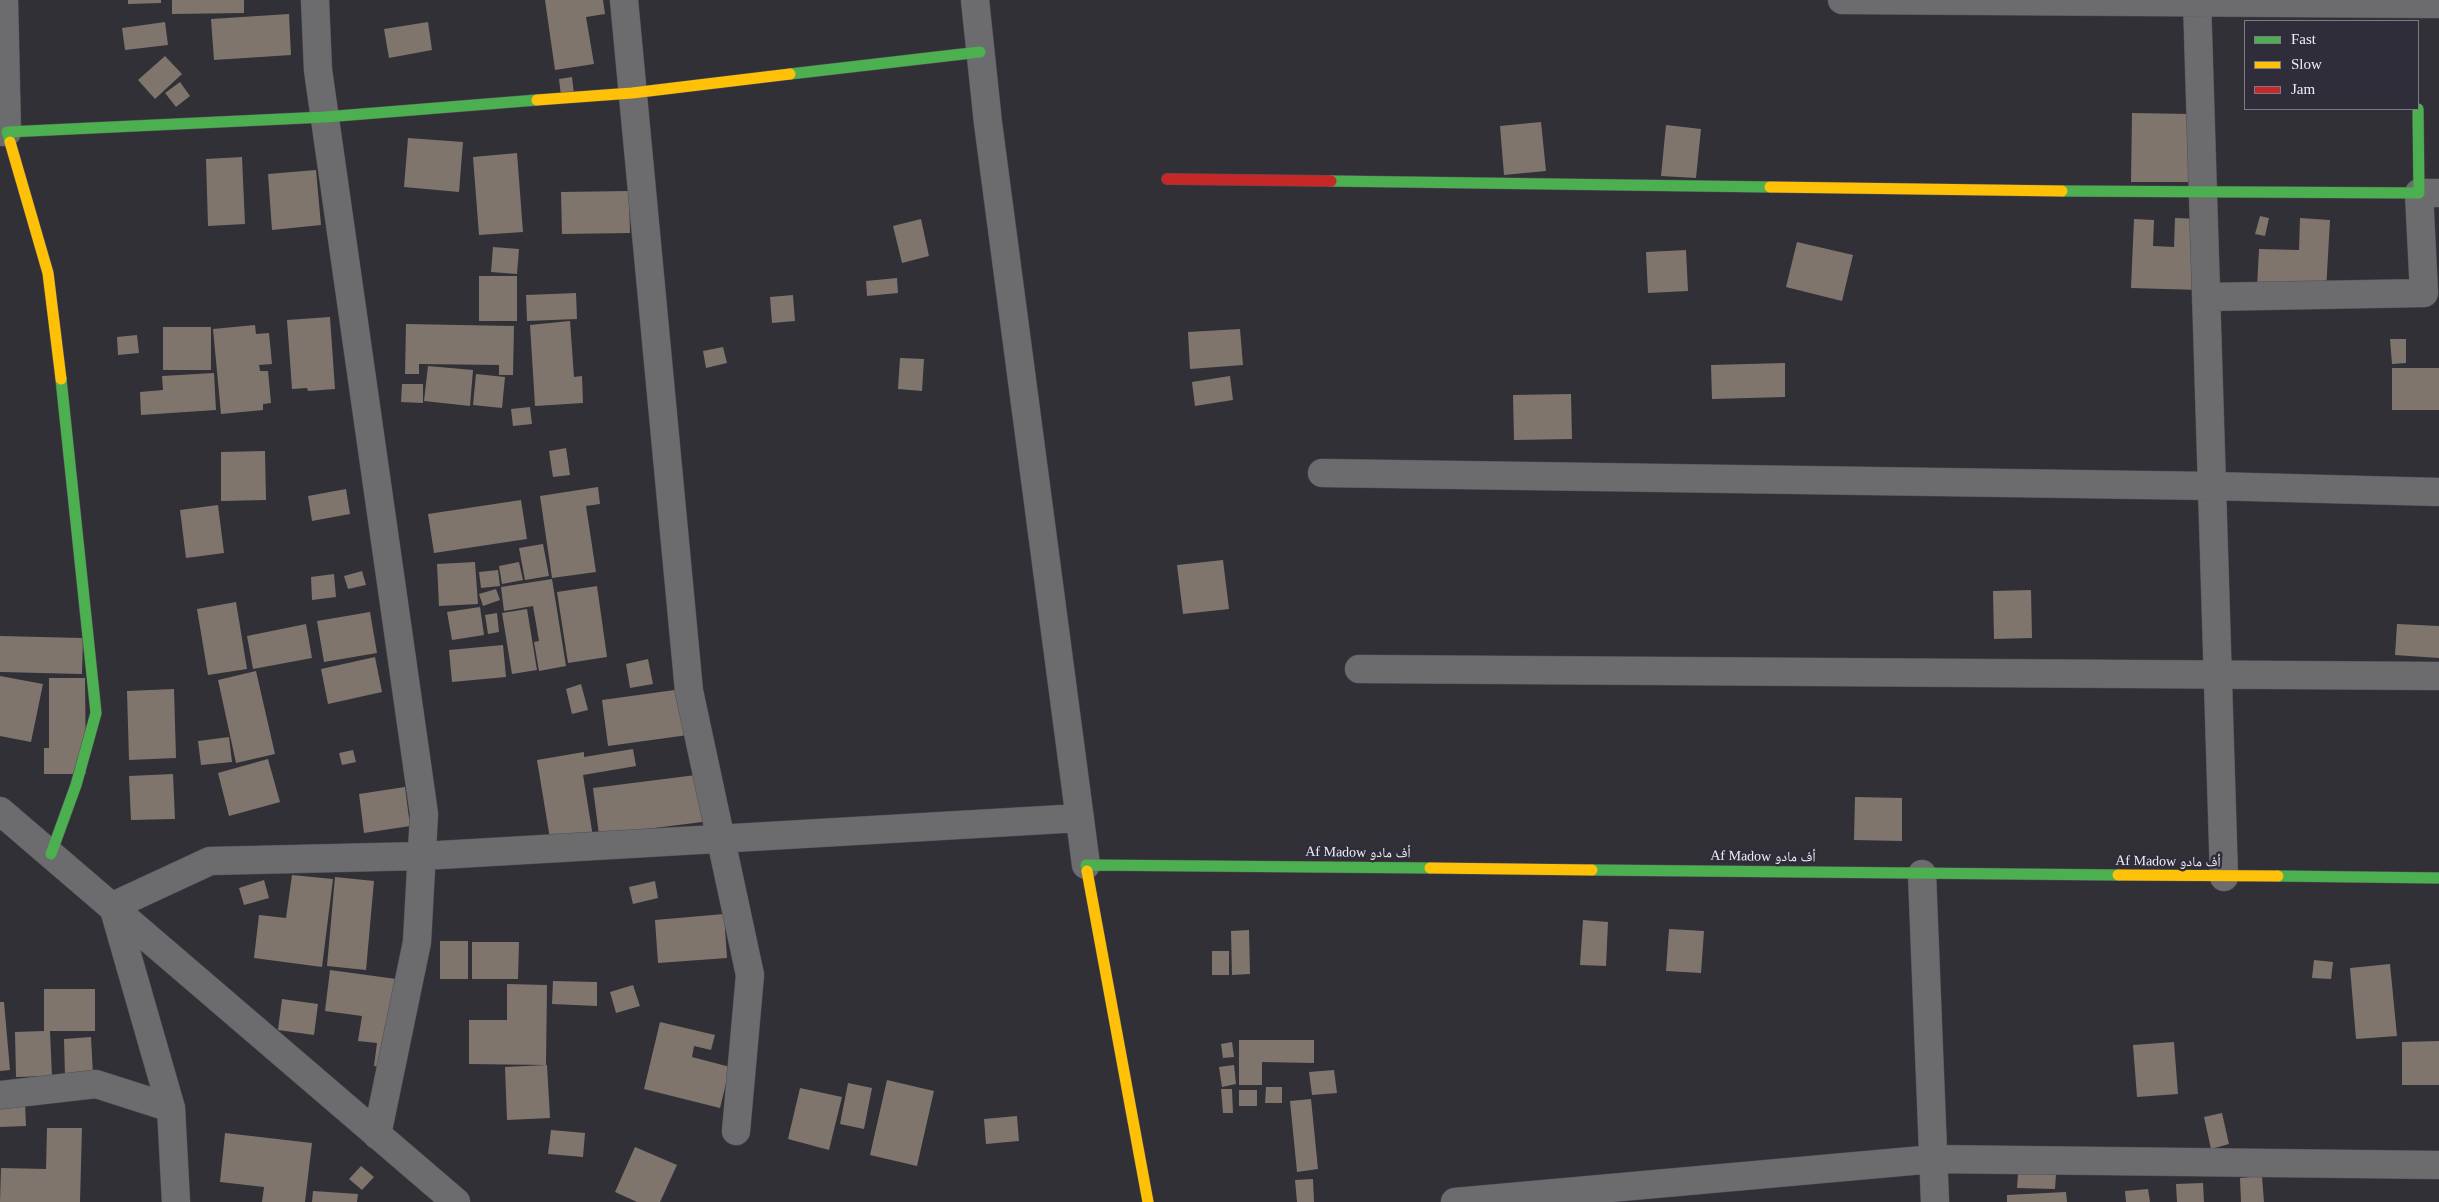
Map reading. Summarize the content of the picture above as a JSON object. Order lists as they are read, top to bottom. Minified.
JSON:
{"streets":{"street":["Af Madow أف مادو"]},"legend":["Fast","Slow","Jam"]}
